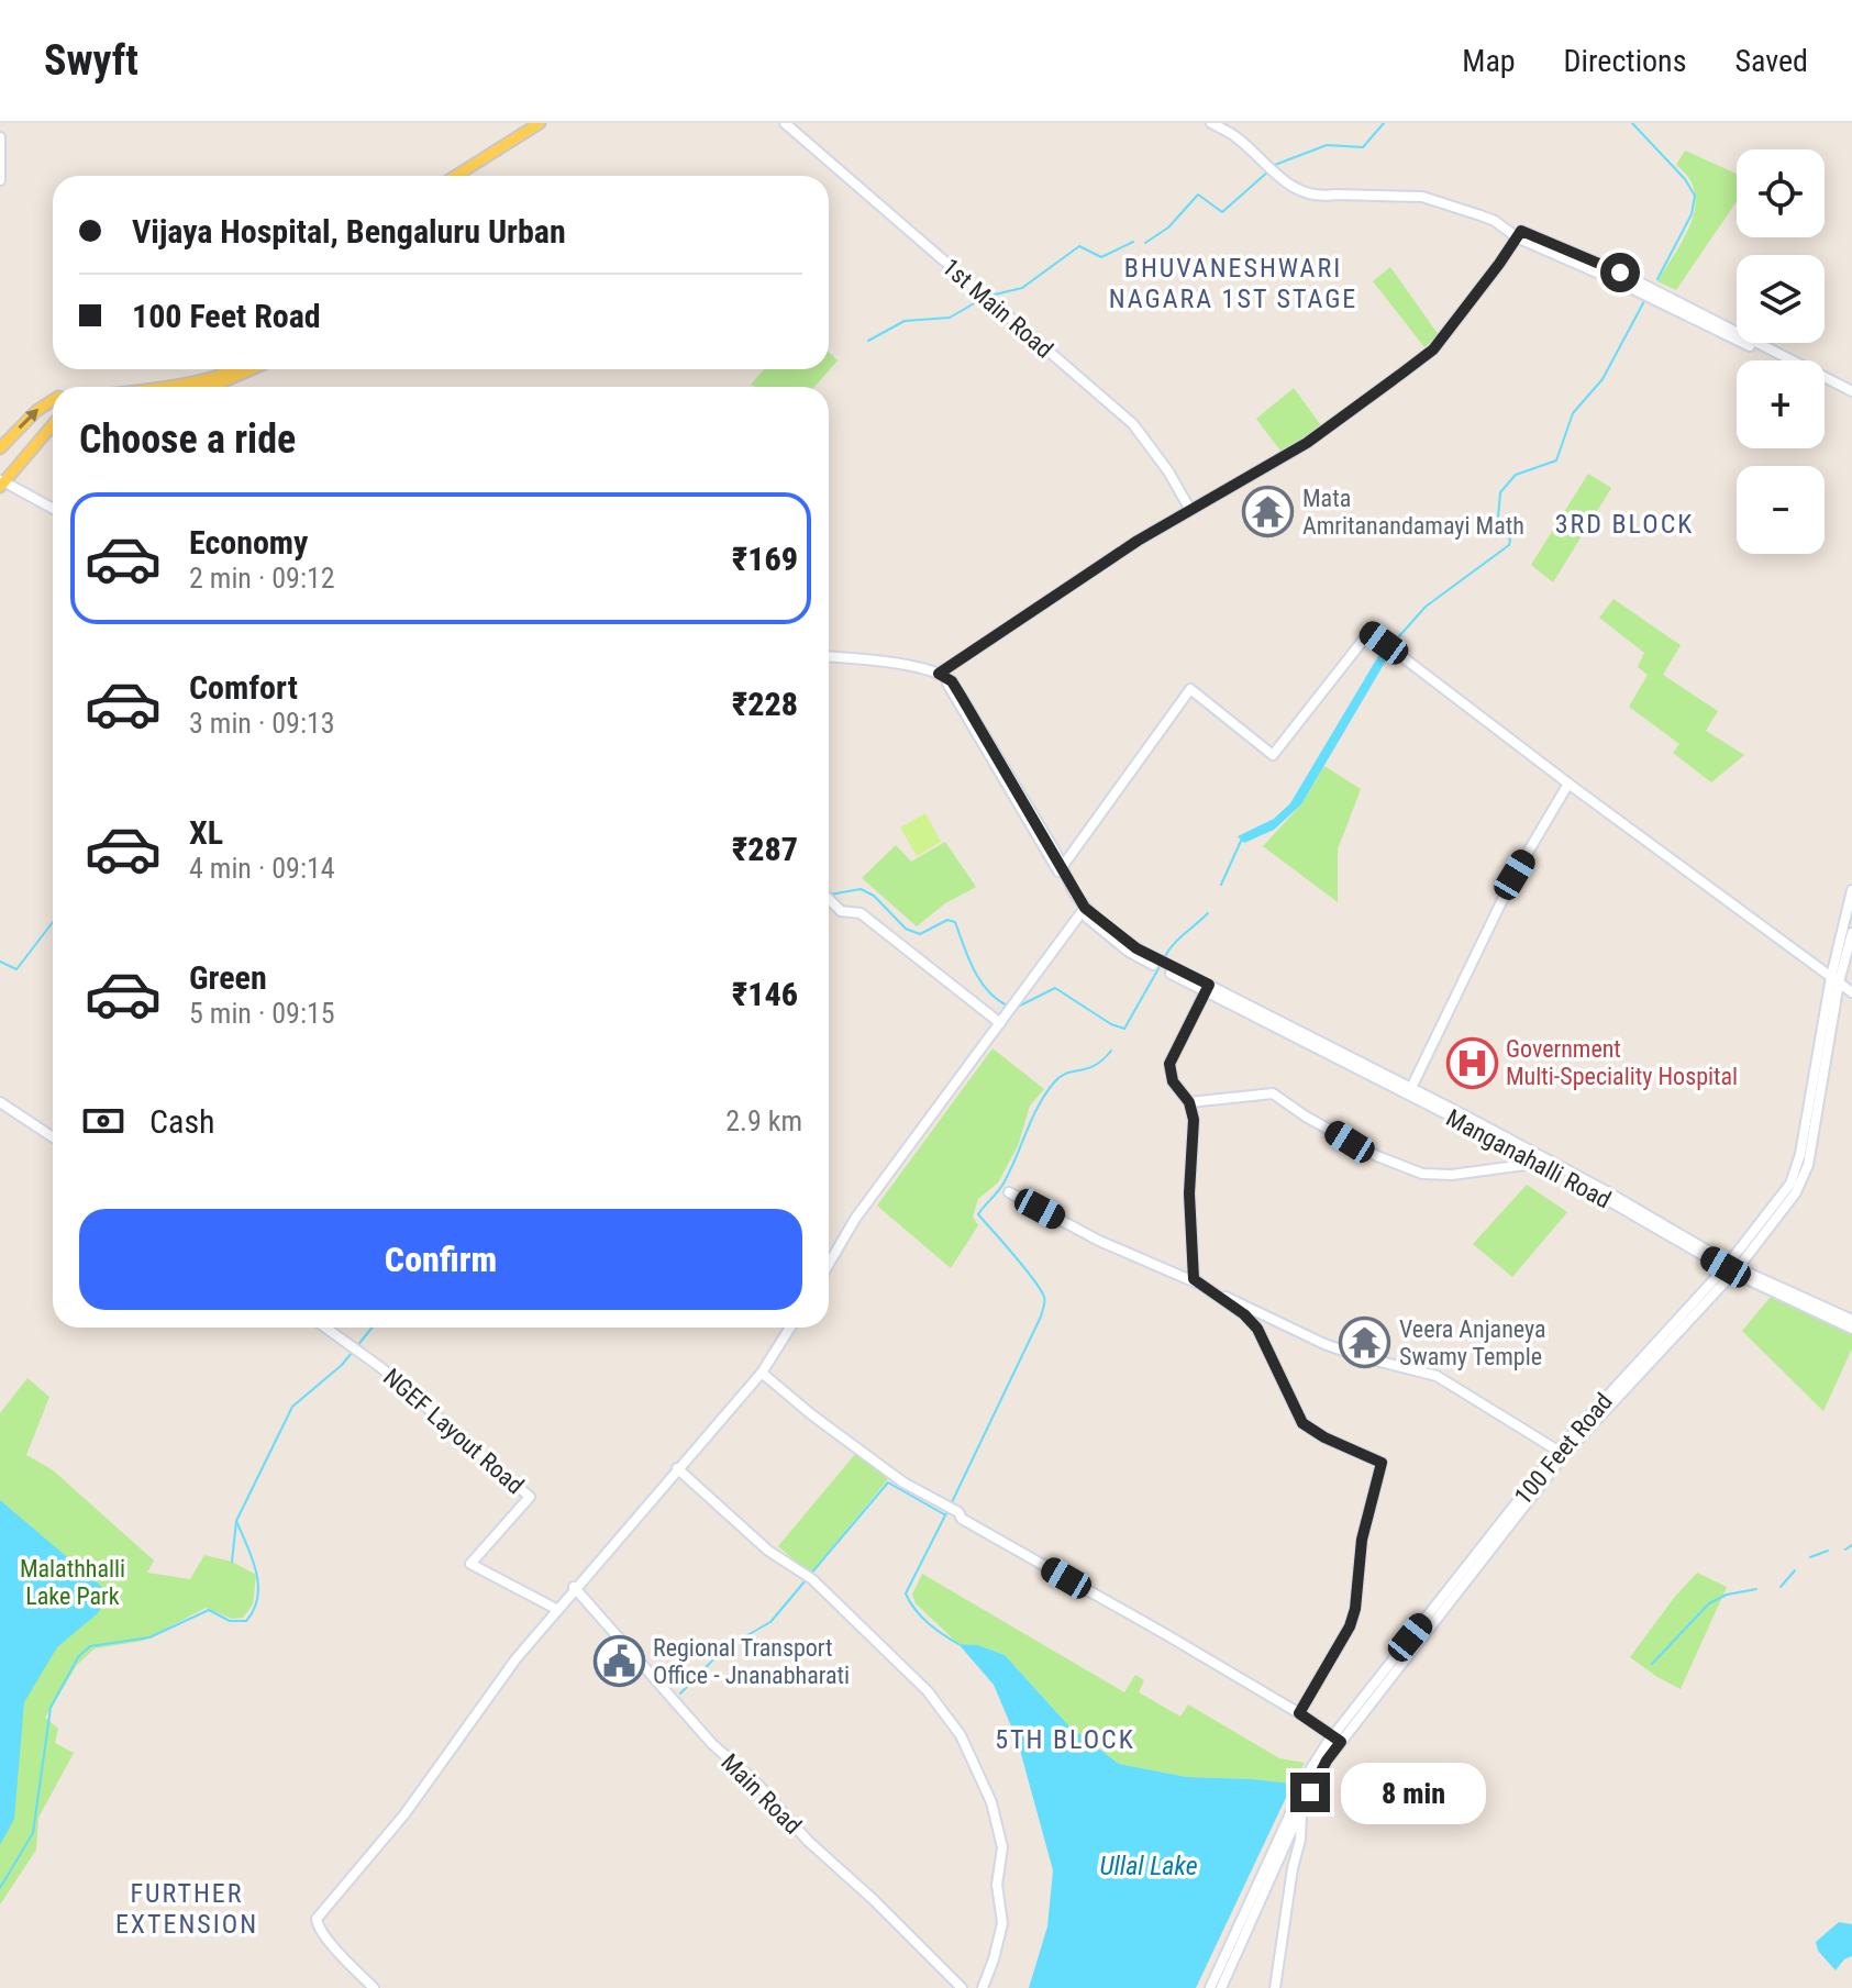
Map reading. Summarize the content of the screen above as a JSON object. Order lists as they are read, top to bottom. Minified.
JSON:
{"streets":{"street":["1st Main Road","Manganahalli Road","NGEF Layout Road","100 Feet Road","Main Road"]},"crossings":[["Manganahalli Road","100 Feet Road"]],"districts":["BHUVANESHWARI NAGARA 1ST STAGE","3RD BLOCK","5TH BLOCK","FURTHER EXTENSION"],"water":["Ullal Lake"],"parks":["Malathhalli Lake Park"],"places":{"temple":["Mata Amritanandamayi Math","Veera Anjaneya Swamy Temple"],"hospital":["Government Multi-Speciality Hospital"],"public building":["Regional Transport Office - Jnanabharati"]},"page":{"header":"Swyft","nav":["Map","Directions","Saved"],"map_buttons":["+","−"],"banner":["Vijaya Hospital, Bengaluru Urban","100 Feet Road"],"heading":"Choose a ride","list":[{"name":"Economy","note":"2 min · 09:12","value":"₹169"},{"name":"Comfort","note":"3 min · 09:13","value":"₹228"},{"name":"XL","note":"4 min · 09:14","value":"₹287"},{"name":"Green","note":"5 min · 09:15","value":"₹146"}],"pay":["Cash","2.9 km"],"buttons":"Confirm","bubble":"8 min"}}
